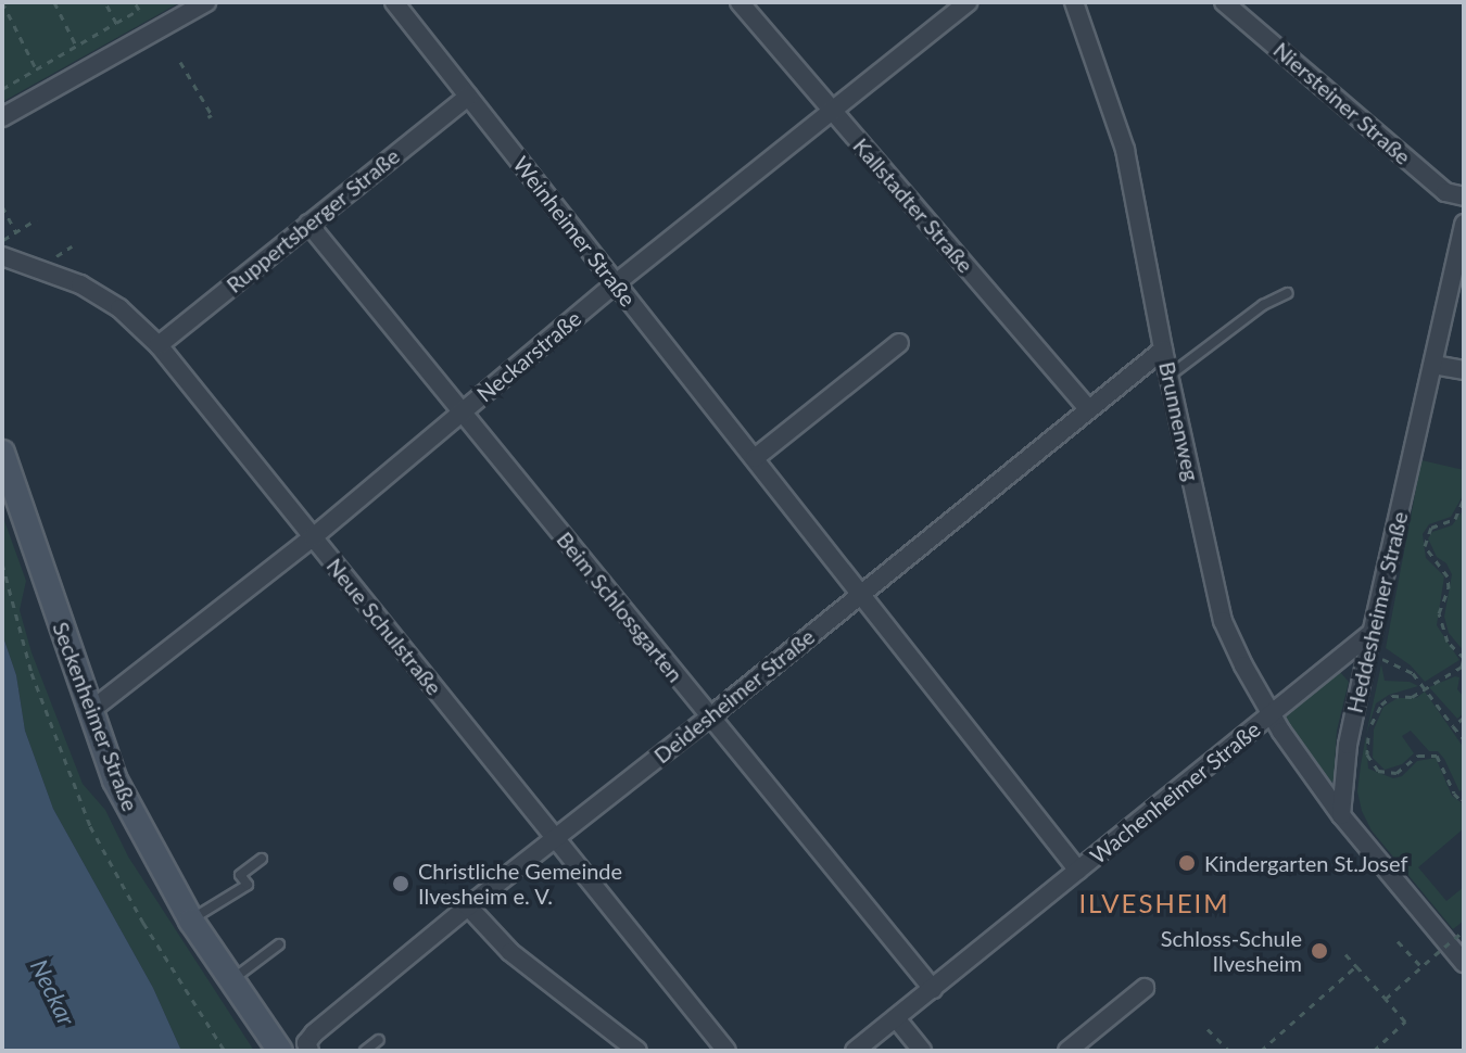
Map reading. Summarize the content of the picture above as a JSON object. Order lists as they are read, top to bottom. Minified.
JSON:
{"streets":{"main road":["Seckenheimer Straße"],"street":["Niersteiner Straße","Kallstadter Straße","Ruppertsberger Straße","Weinheimer Straße","Neckarstraße","Brunnenweg","Beim Schlossgarten","Heddesheimer Straße","Neue Schulstraße","Deidesheimer Straße","Wachenheimer Straße"]},"crossings":[["Kallstadter Straße","Neckarstraße"],["Kallstadter Straße","Deidesheimer Straße"],["Ruppertsberger Straße","Weinheimer Straße"],["Ruppertsberger Straße","Beim Schlossgarten"],["Ruppertsberger Straße","Neue Schulstraße"],["Weinheimer Straße","Neckarstraße"],["Weinheimer Straße","Deidesheimer Straße"],["Weinheimer Straße","Wachenheimer Straße"],["Neckarstraße","Beim Schlossgarten"],["Neckarstraße","Neue Schulstraße"],["Neckarstraße","Seckenheimer Straße"],["Brunnenweg","Heddesheimer Straße"],["Brunnenweg","Deidesheimer Straße"],["Brunnenweg","Wachenheimer Straße"],["Beim Schlossgarten","Deidesheimer Straße"],["Beim Schlossgarten","Wachenheimer Straße"],["Heddesheimer Straße","Wachenheimer Straße"],["Neue Schulstraße","Deidesheimer Straße"]],"districts":["ILVESHEIM"],"water":["Neckar"],"places":["Kindergarten St.Josef","Christliche Gemeinde Ilvesheim e. V.","Schloss-Schule Ilvesheim"]}
